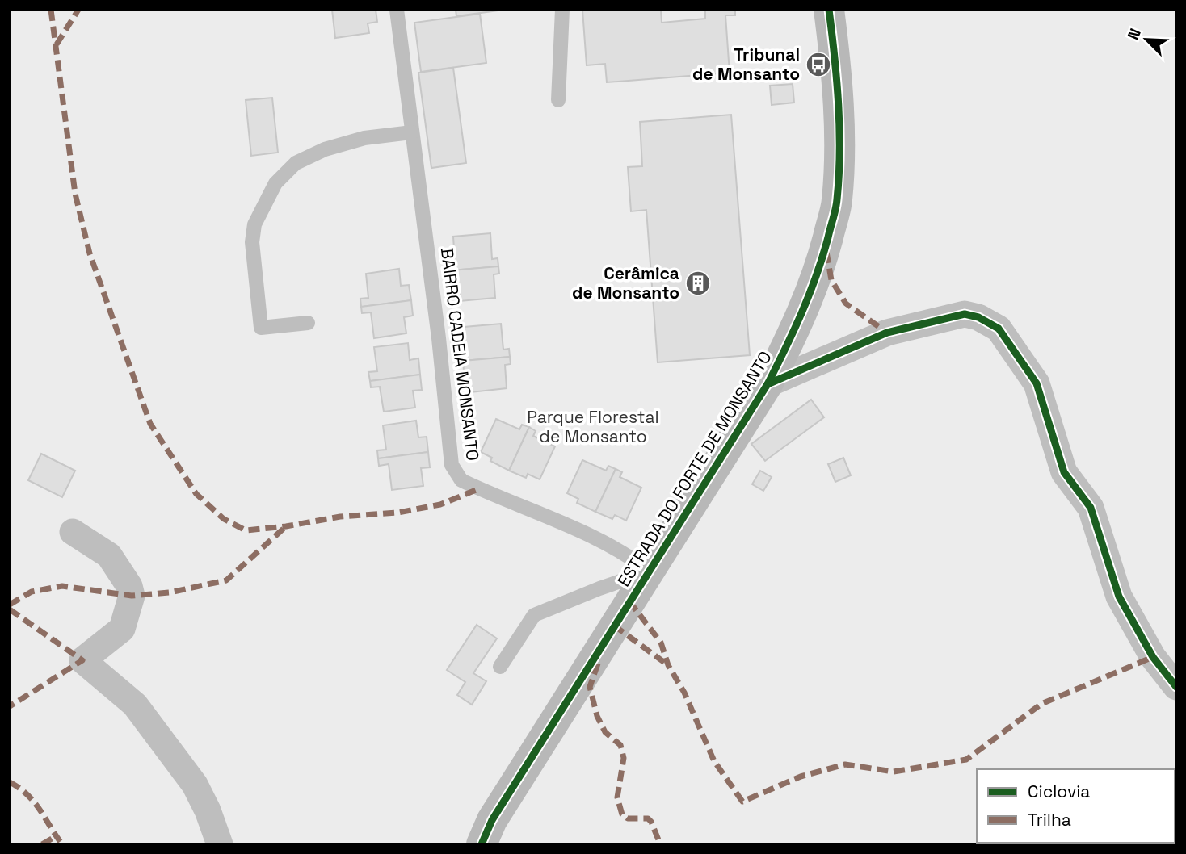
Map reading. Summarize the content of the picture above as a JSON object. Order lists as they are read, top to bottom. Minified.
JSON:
{"streets":{"street":["ESTRADA DO FORTE DE MONSANTO"],"lane":["BAIRRO CADEIA MONSANTO"]},"crossings":[["BAIRRO CADEIA MONSANTO","ESTRADA DO FORTE DE MONSANTO"]],"parks":["Parque Florestal de Monsanto"],"places":{"bus stop":["Tribunal de Monsanto"],"building":["Cerâmica de Monsanto"]},"legend":["Ciclovia","Trilha"],"north":"top left"}
